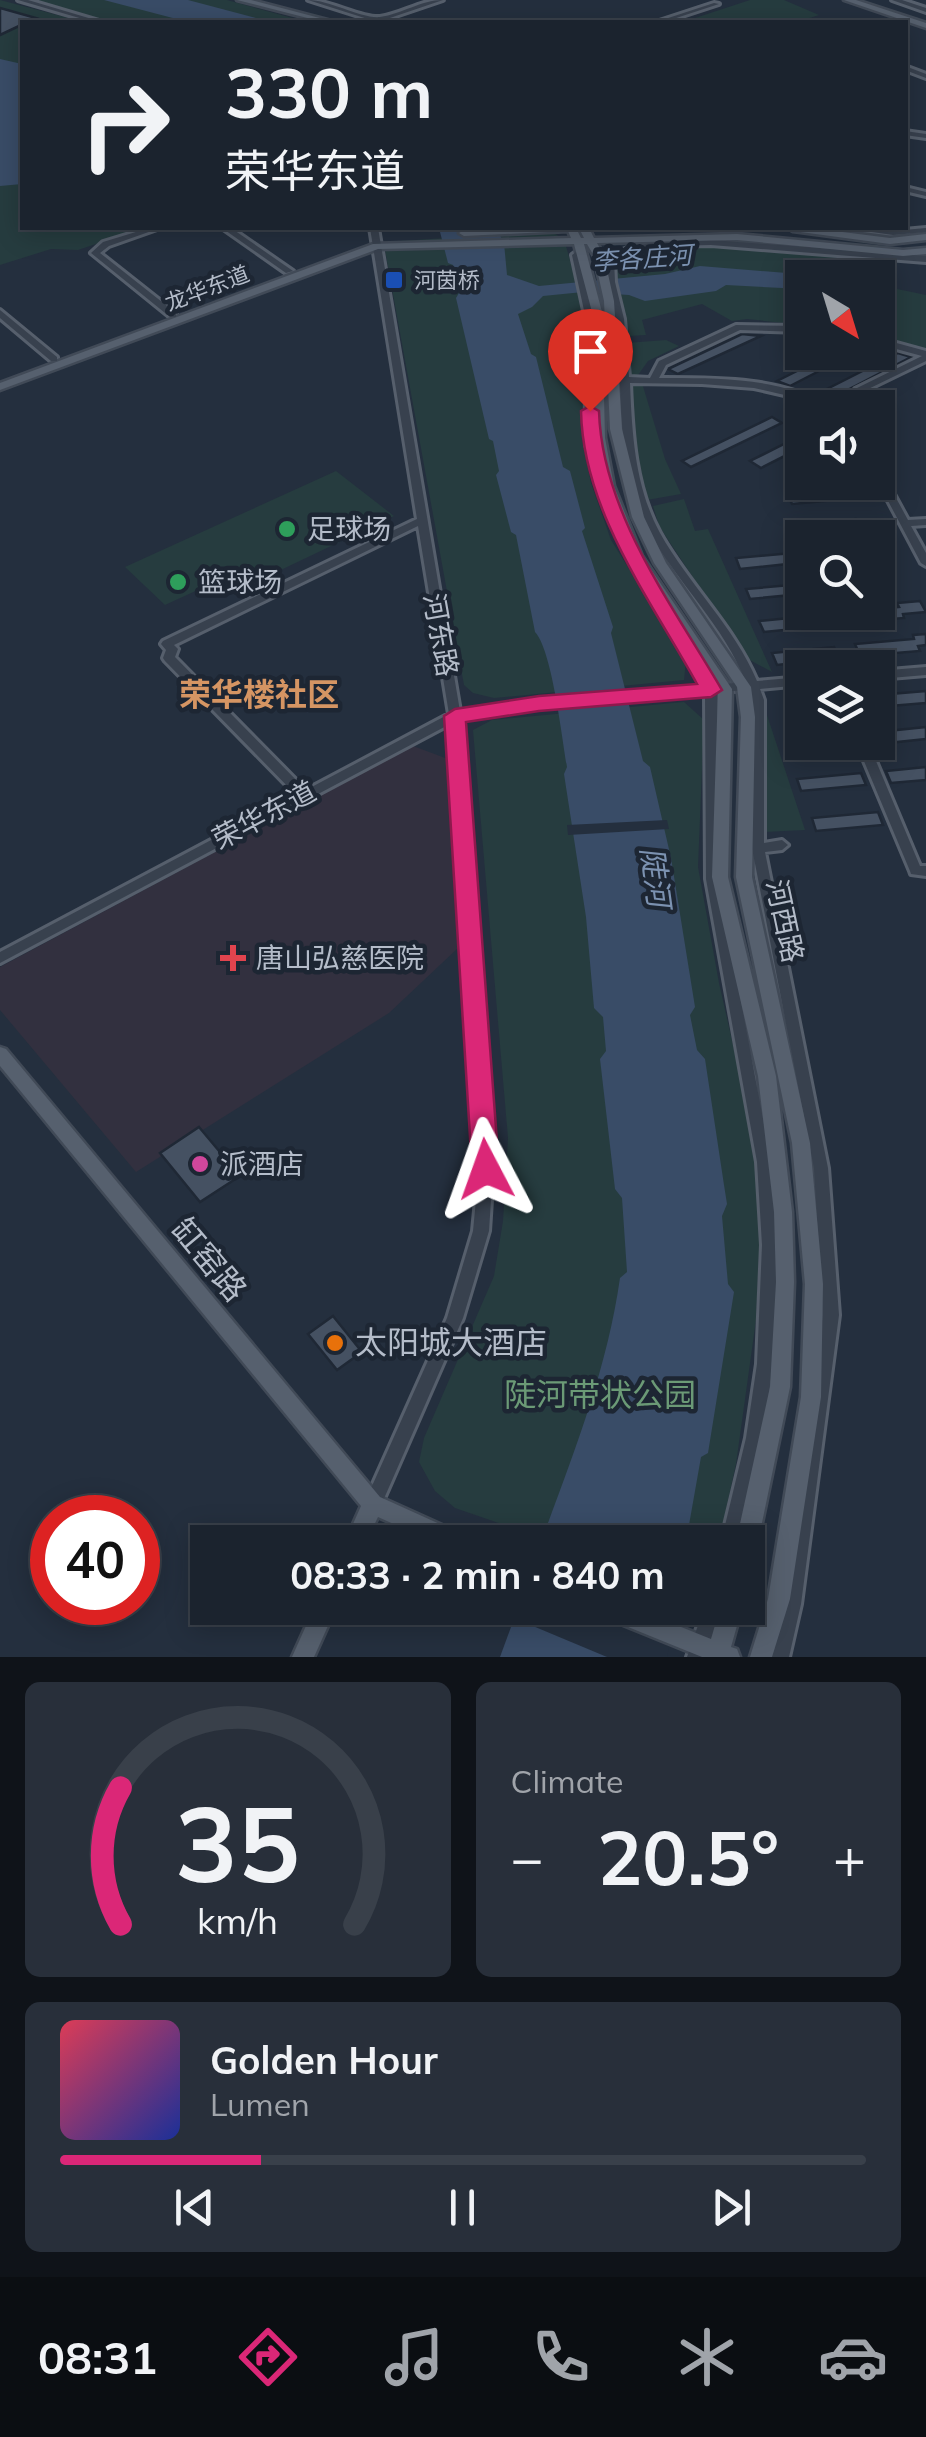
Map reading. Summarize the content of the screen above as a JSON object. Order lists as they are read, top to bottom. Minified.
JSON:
{"streets":{"main road":["龙华东道","河西路","缸窑路"],"street":["河东路","荣华东道"]},"crossings":[["龙华东道","河东路"],["河东路","荣华东道"],["河东路","缸窑路"],["荣华东道","河西路"]],"districts":["荣华楼社区"],"water":["李各庄河","陡河"],"parks":["陡河带状公园"],"places":{"transit":["河茵桥"],"other":["足球场","篮球场","派酒店","太阳城大酒店"],"health":["唐山弘慈医院"]},"north":"bottom right","page":{"turn":["330 m","荣华东道"],"limit":"40","trip":"08:33 · 2 min · 840 m","tile":"Climate","heat":["−","20.5°","+"],"song":["Golden Hour","Lumen"],"tabs":"08:31","gauge":["35","km/h"]}}
